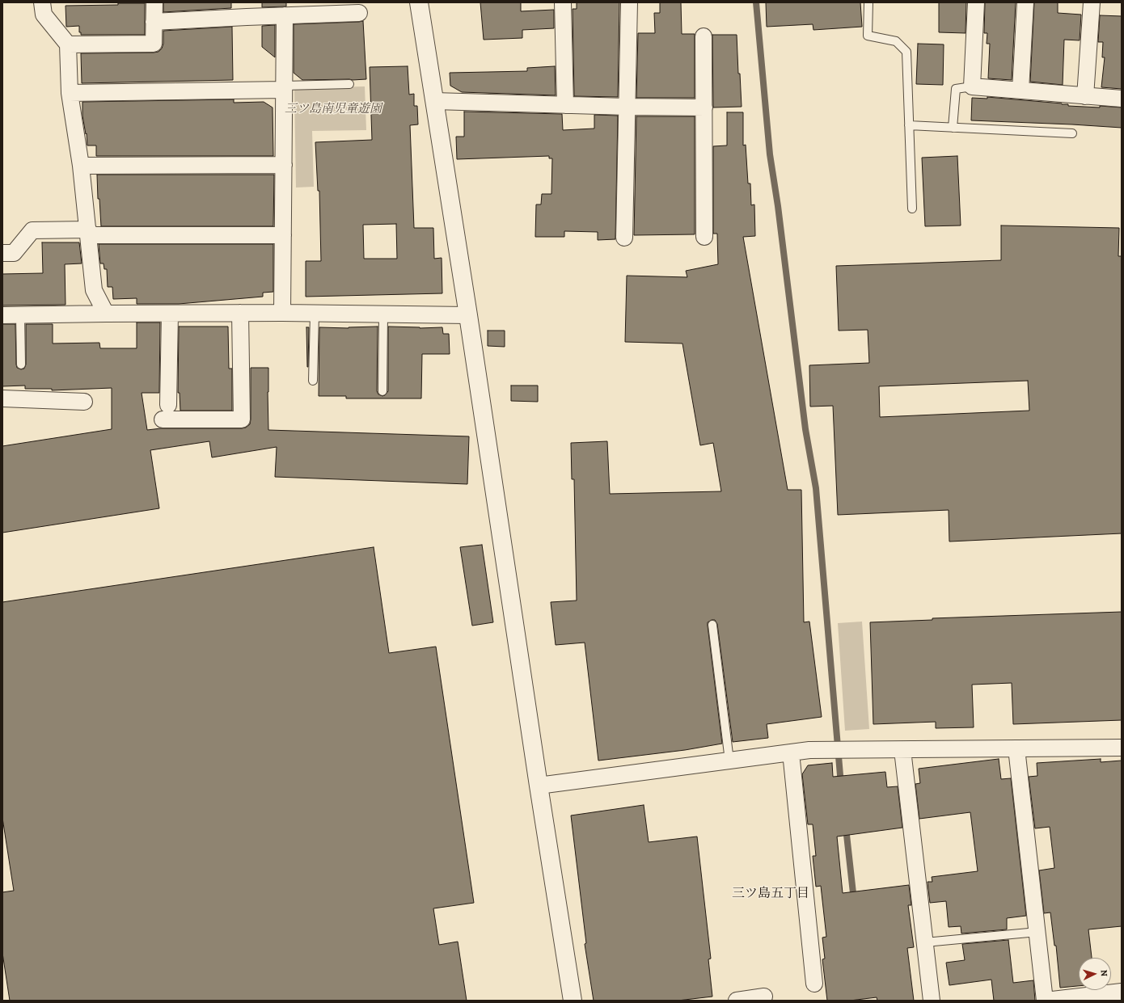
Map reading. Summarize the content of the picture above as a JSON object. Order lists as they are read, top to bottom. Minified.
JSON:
{"districts":["三ツ島五丁目"],"parks":["三ツ島南児童遊園"],"north":"right"}
